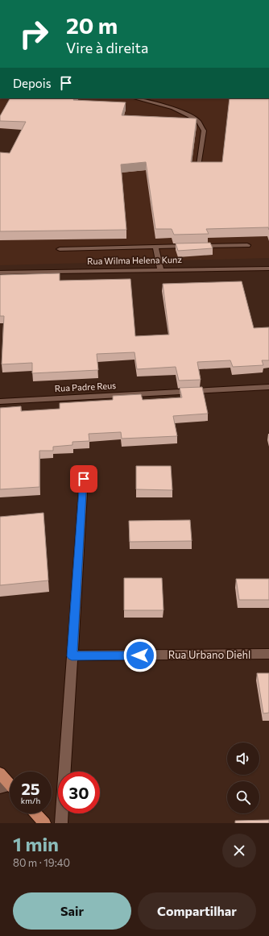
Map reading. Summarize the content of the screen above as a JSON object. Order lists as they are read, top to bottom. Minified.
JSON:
{"streets":{"street":["Rua Wilma Helena Kunz","Rua Padre Reus","Rua Urbano Diehl"]},"page":{"turn":["20 m","Vire à direita"],"then":"Depois","speed":"25 km/h","limit":"30","heading":["1 min","80 m · 19:40"],"buttons":["Sair","Compartilhar"]}}
